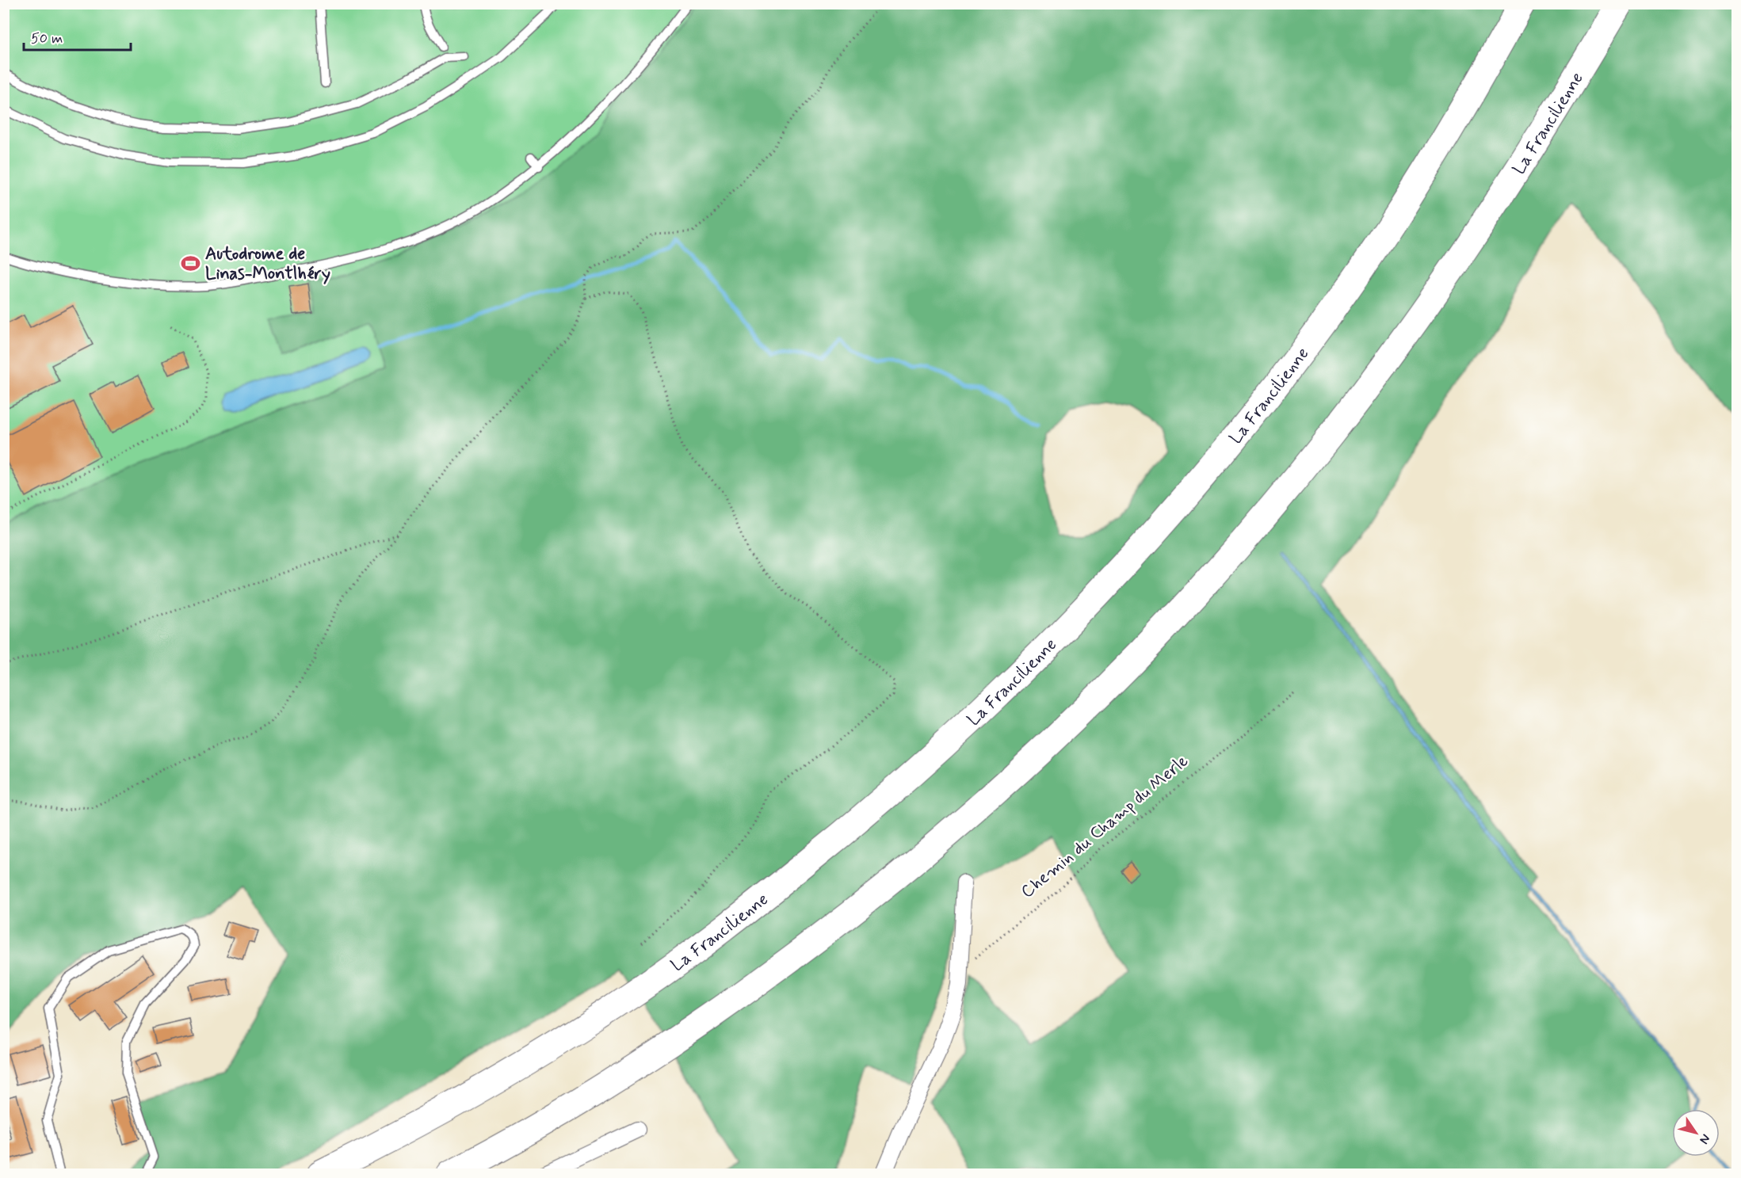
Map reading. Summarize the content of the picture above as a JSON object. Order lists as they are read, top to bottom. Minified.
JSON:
{"streets":{"highway":["La Francilienne"],"path":["Chemin du Champ du Merle"]},"places":{"sports":["Autodrome de Linas-Montlhéry"]},"scale_bar":"50 m","north":"bottom right"}
